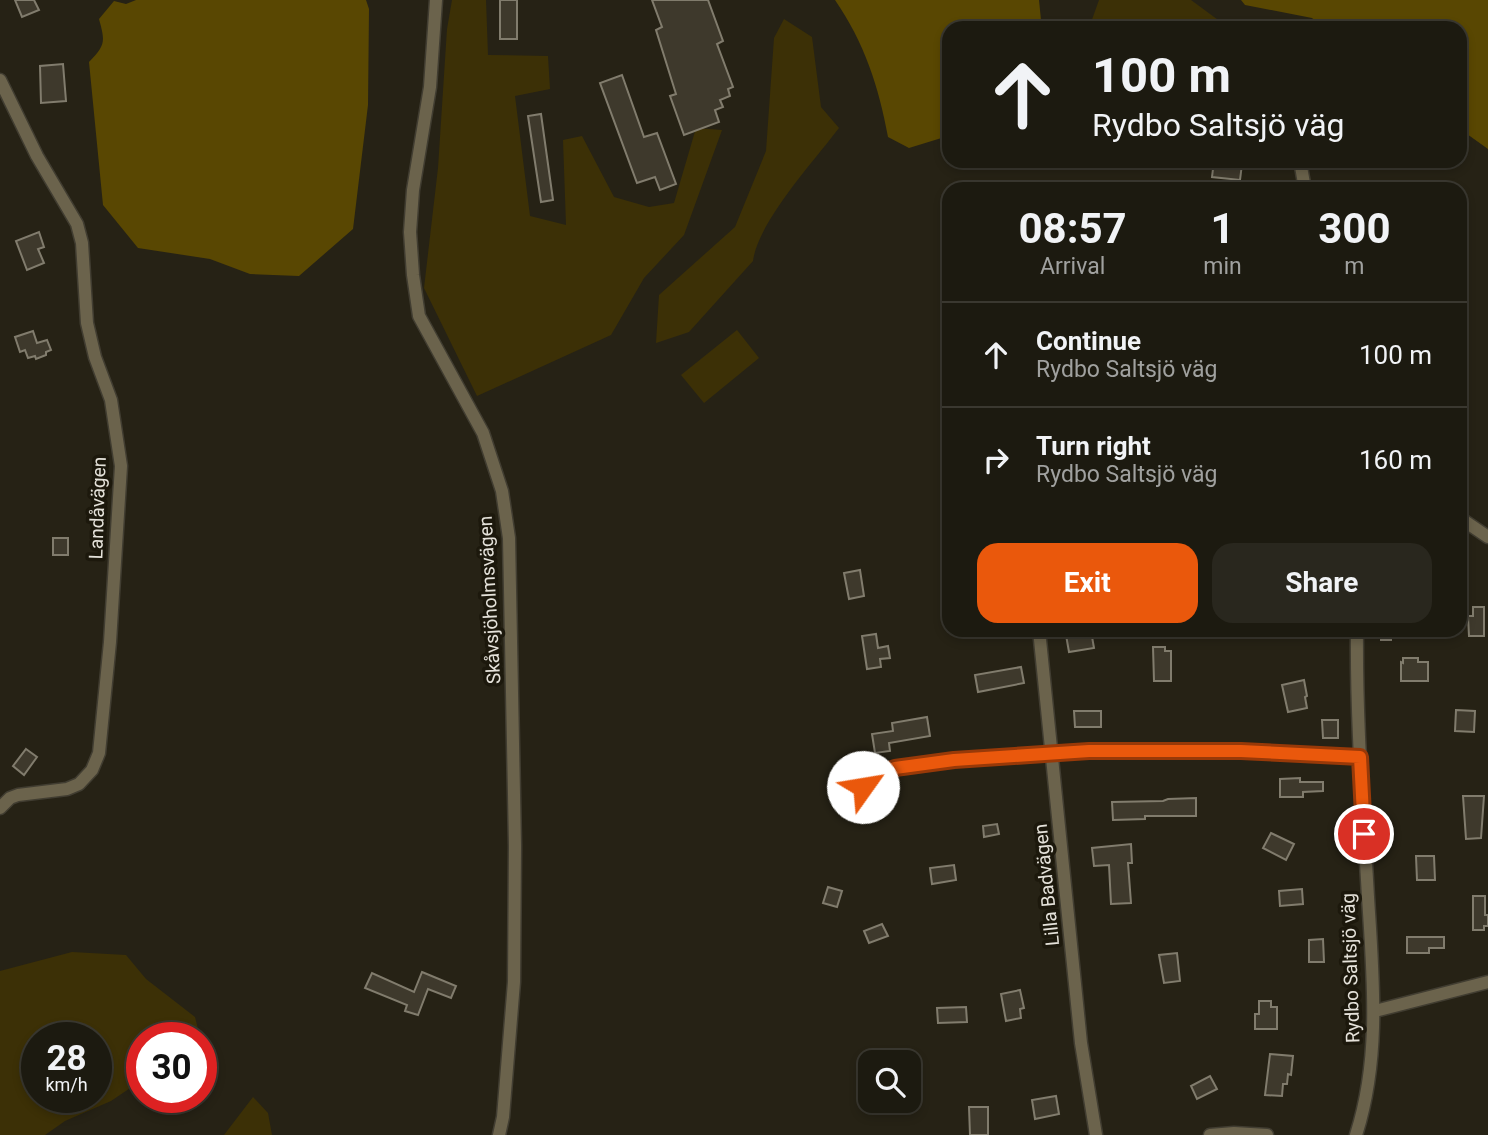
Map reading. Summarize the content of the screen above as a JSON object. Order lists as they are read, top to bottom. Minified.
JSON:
{"streets":{"street":["Landåvägen","Skåvsjöholmsvägen","Lilla Badvägen","Rydbo Saltsjö väg"]},"page":{"turn":["100 m","Rydbo Saltsjö väg"],"eta":["08:57","Arrival","1","min","300","m"],"list":[{"name":"Continue","note":"Rydbo Saltsjö väg","value":"100 m"},{"name":"Turn right","note":"Rydbo Saltsjö väg","value":"160 m"}],"buttons":["Exit","Share"],"speed":"28 km/h","limit":"30"}}
